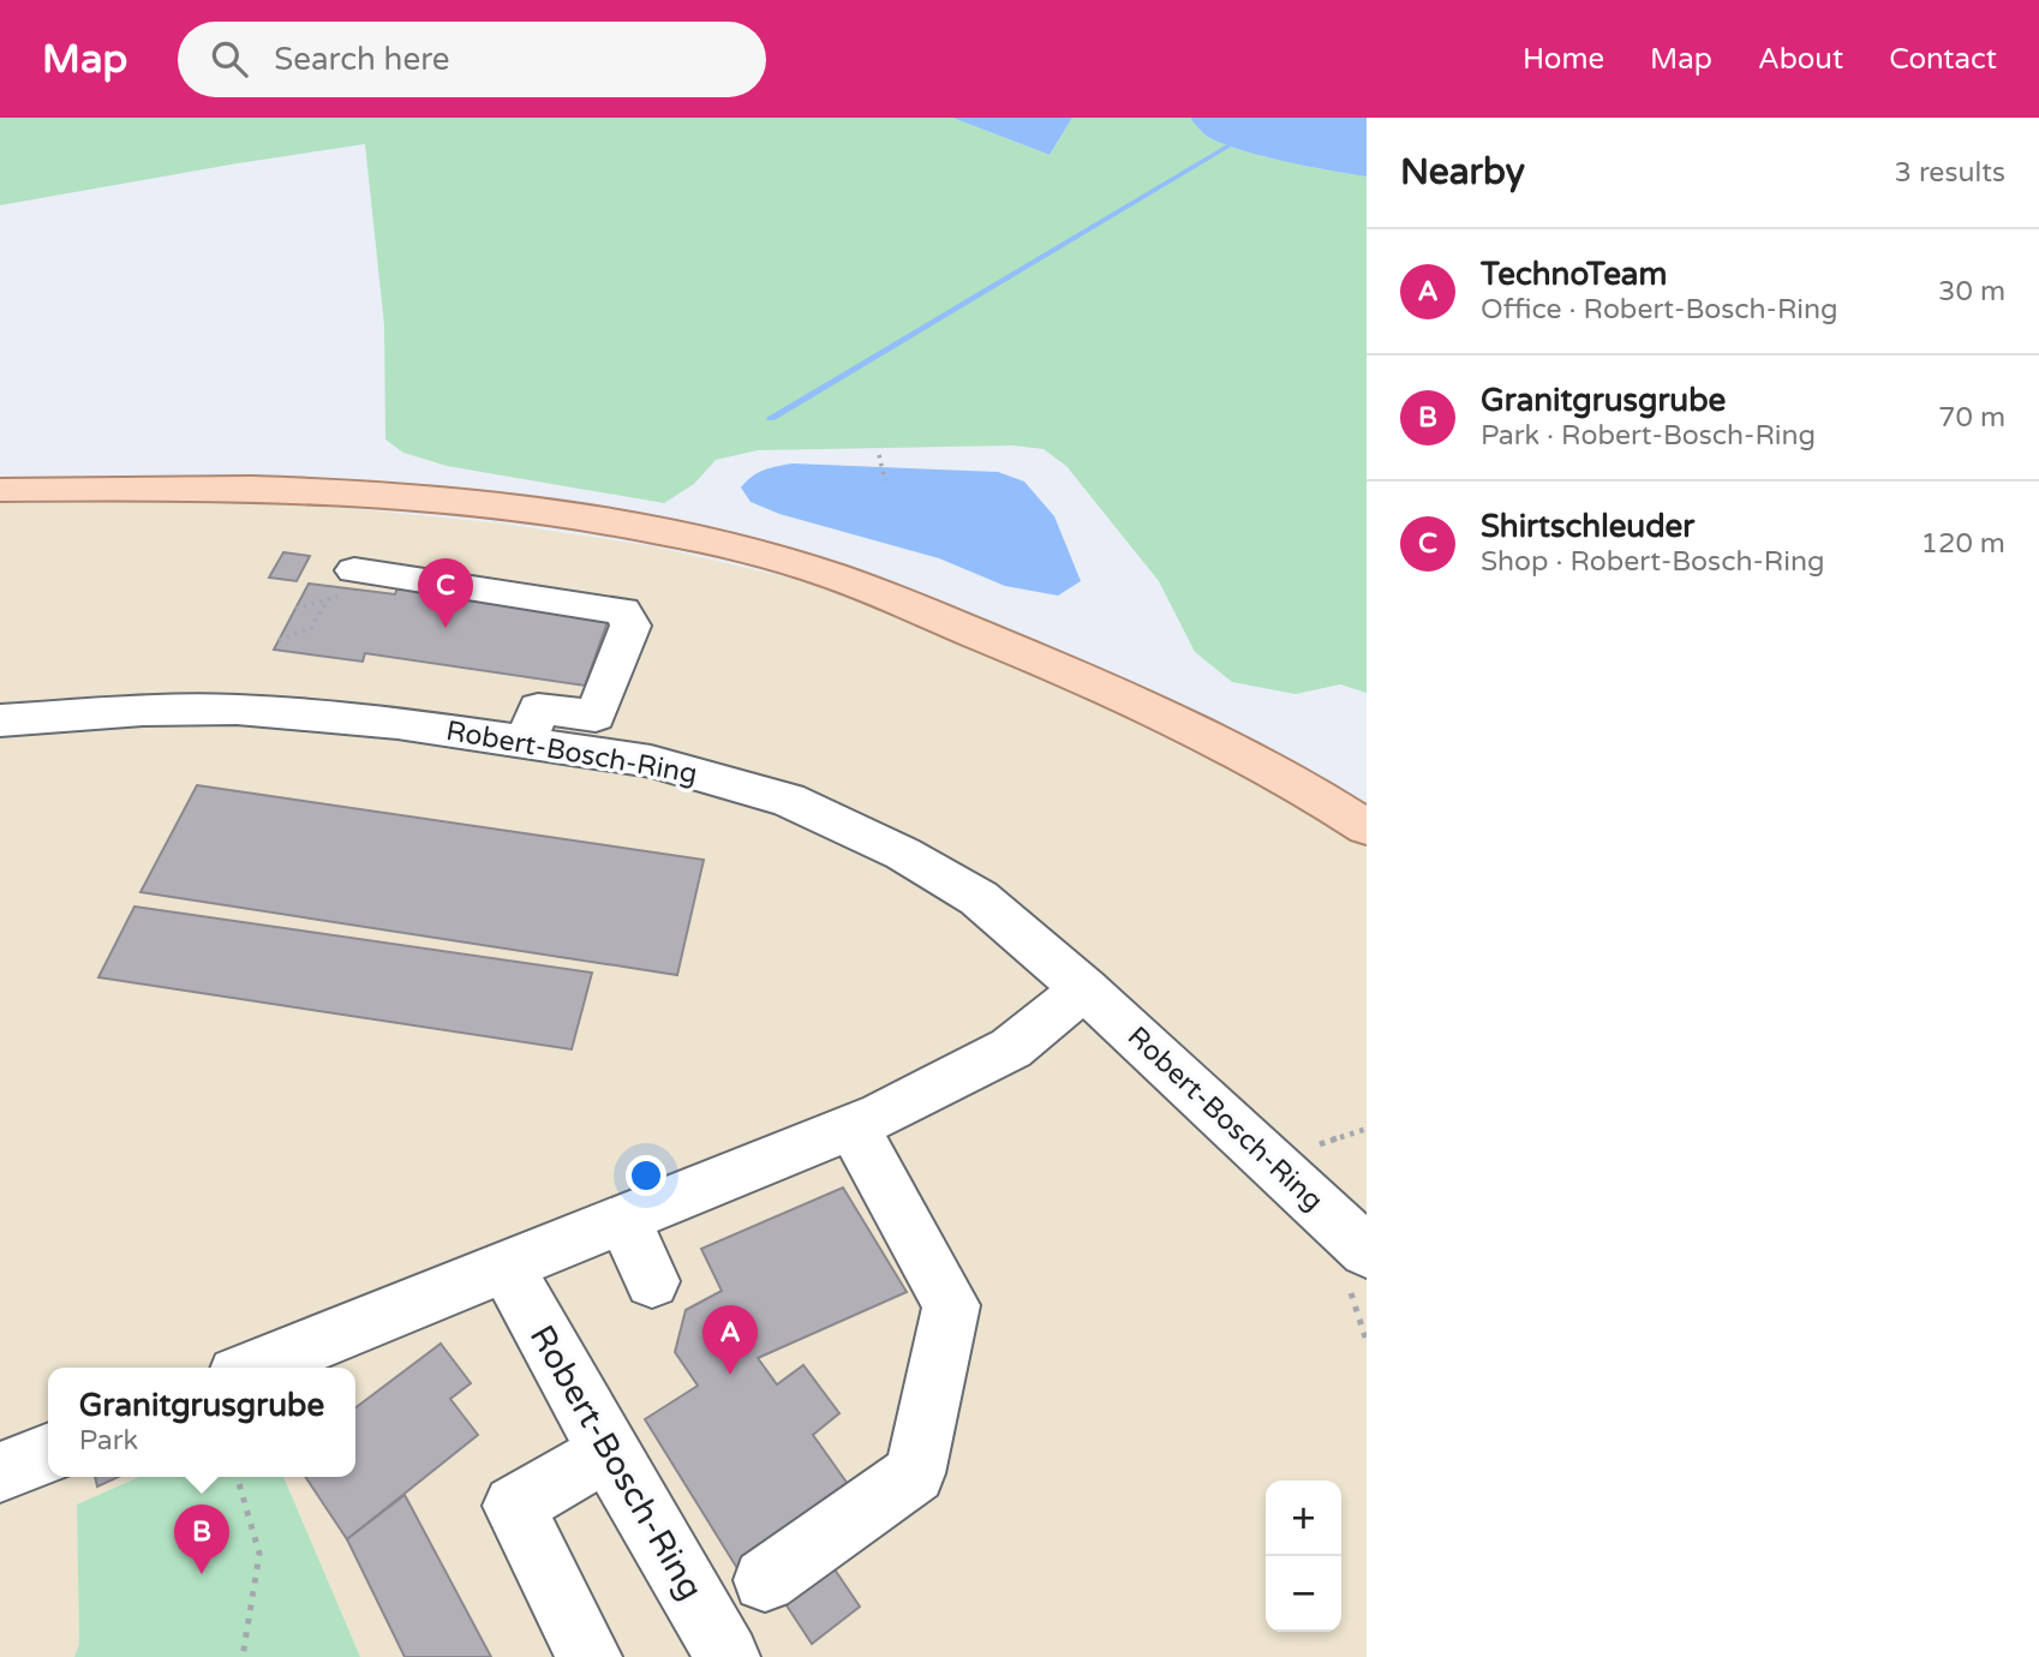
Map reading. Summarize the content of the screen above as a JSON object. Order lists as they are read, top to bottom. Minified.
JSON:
{"streets":{"street":["Robert-Bosch-Ring"]},"page":{"header":"Map","search":"Search here","nav":["Home","Map","About","Contact"],"heading":["Nearby","3 results"],"list":[{"mark":"A","name":"TechnoTeam","note":"Office · Robert-Bosch-Ring","value":"30 m"},{"mark":"B","name":"Granitgrusgrube","note":"Park · Robert-Bosch-Ring","value":"70 m"},{"mark":"C","name":"Shirtschleuder","note":"Shop · Robert-Bosch-Ring","value":"120 m"}],"pins":["C","A","B"],"popup":["Granitgrusgrube","Park"],"map_buttons":["+","−"]}}
